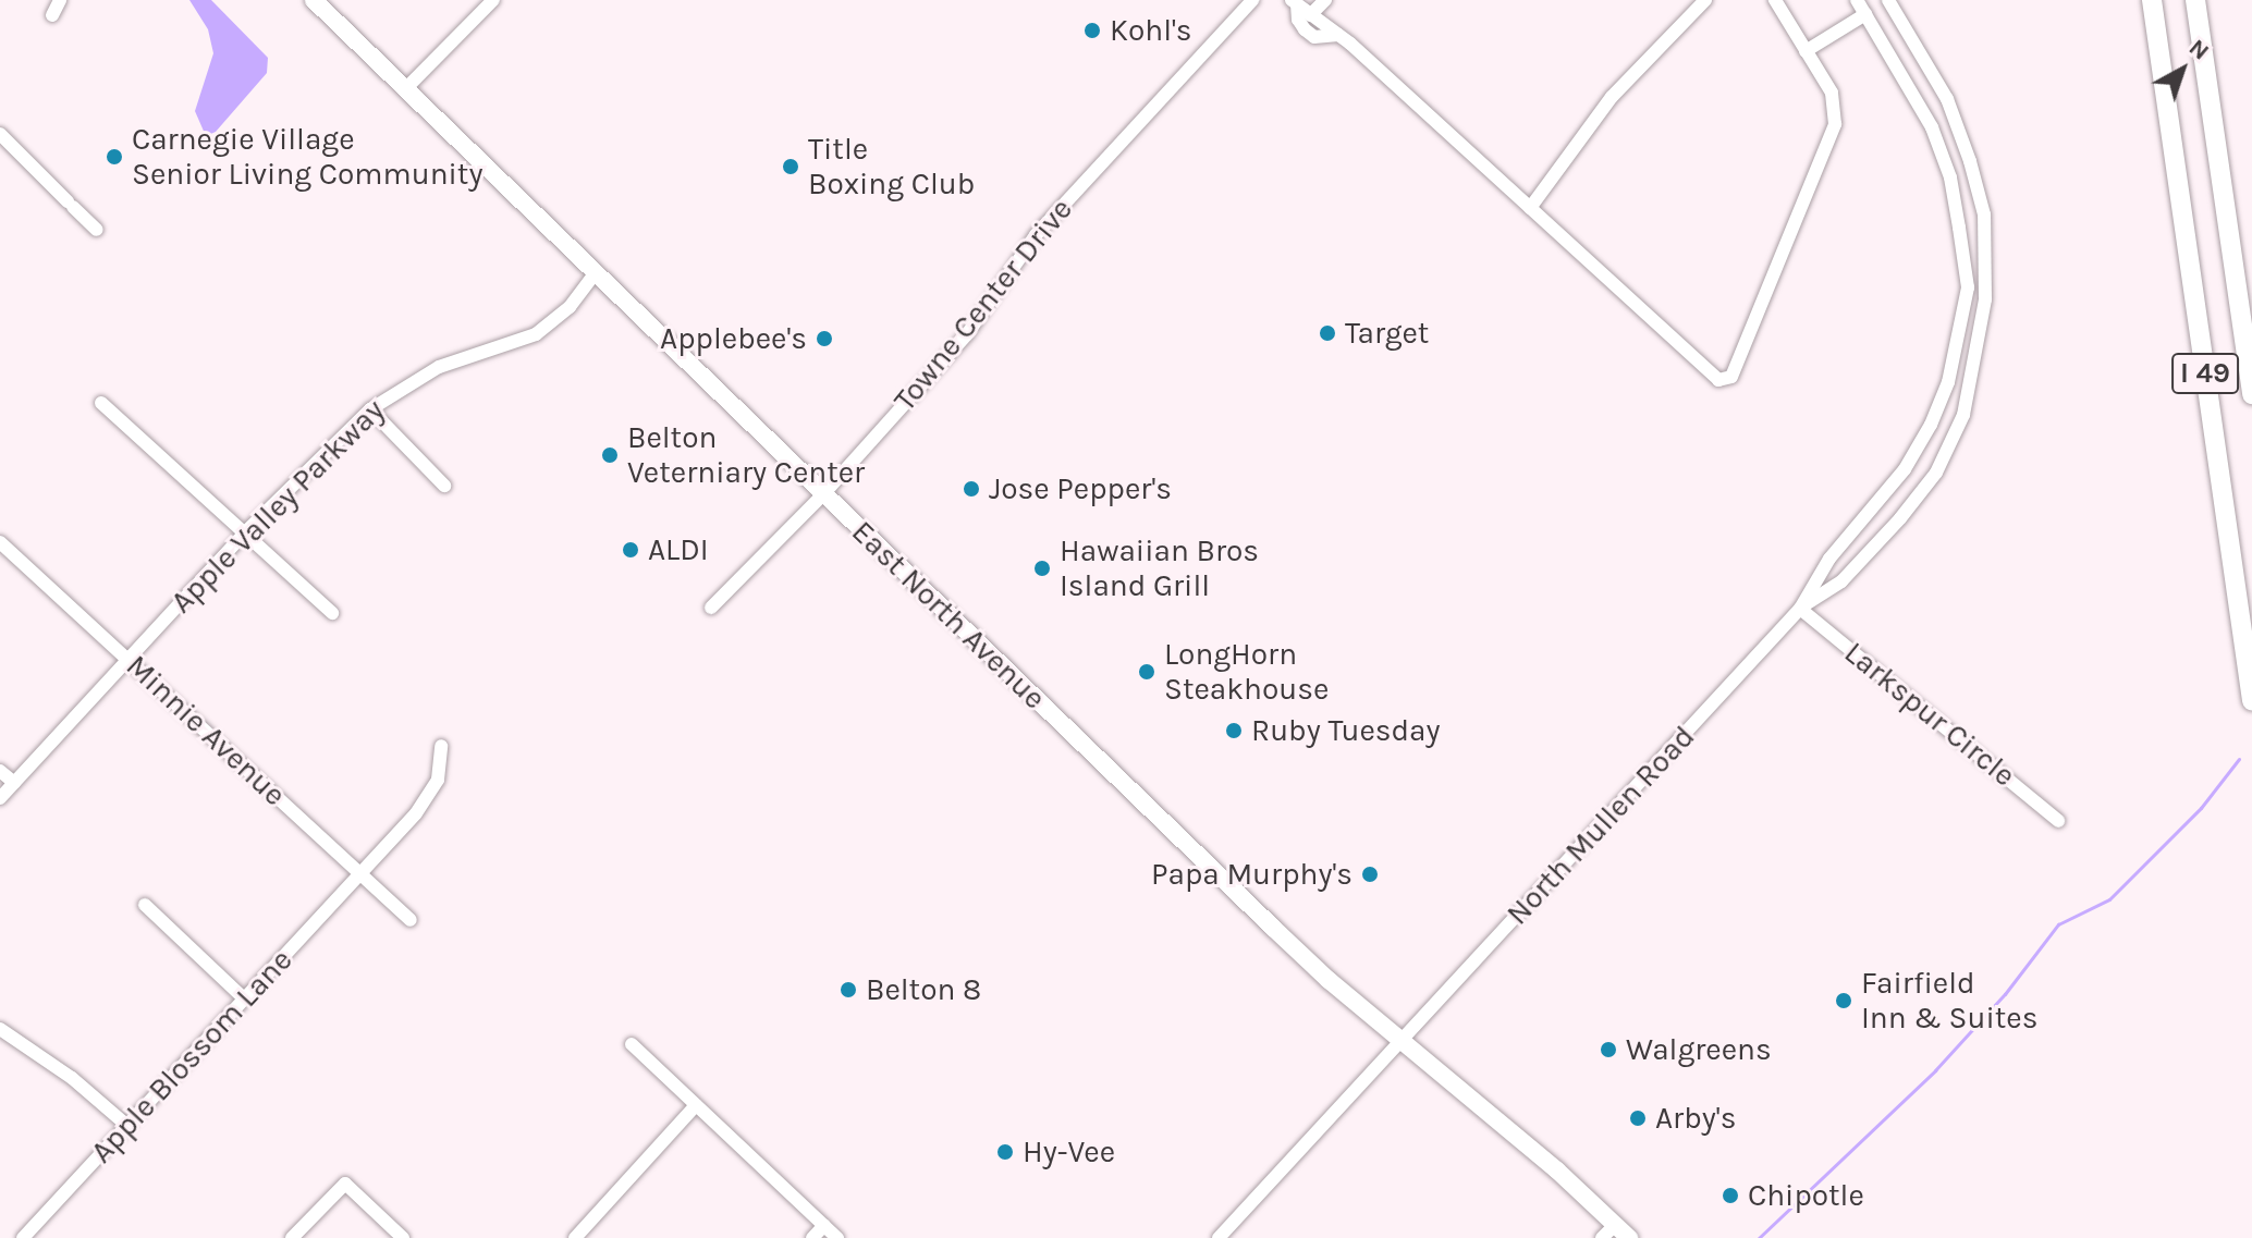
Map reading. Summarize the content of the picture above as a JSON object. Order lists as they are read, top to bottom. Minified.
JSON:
{"streets":{"highway":["I 49"],"main road":["East North Avenue"],"street":["Towne Center Drive","Apple Valley Parkway","Larkspur Circle","Minnie Avenue","North Mullen Road","Apple Blossom Lane"]},"crossings":[["Towne Center Drive","East North Avenue"],["Apple Valley Parkway","East North Avenue"],["Apple Valley Parkway","Minnie Avenue"],["East North Avenue","North Mullen Road"],["Larkspur Circle","North Mullen Road"],["Minnie Avenue","Apple Blossom Lane"]],"places":["Kohl's","Carnegie Village Senior Living Community","Title Boxing Club","Target","Applebee's","Belton Veterniary Center","Jose Pepper's","ALDI","Hawaiian Bros Island Grill","LongHorn Steakhouse","Ruby Tuesday","Papa Murphy's","Belton 8","Fairfield Inn & Suites","Walgreens","Arby's","Hy-Vee","Chipotle"],"north":"top right"}
